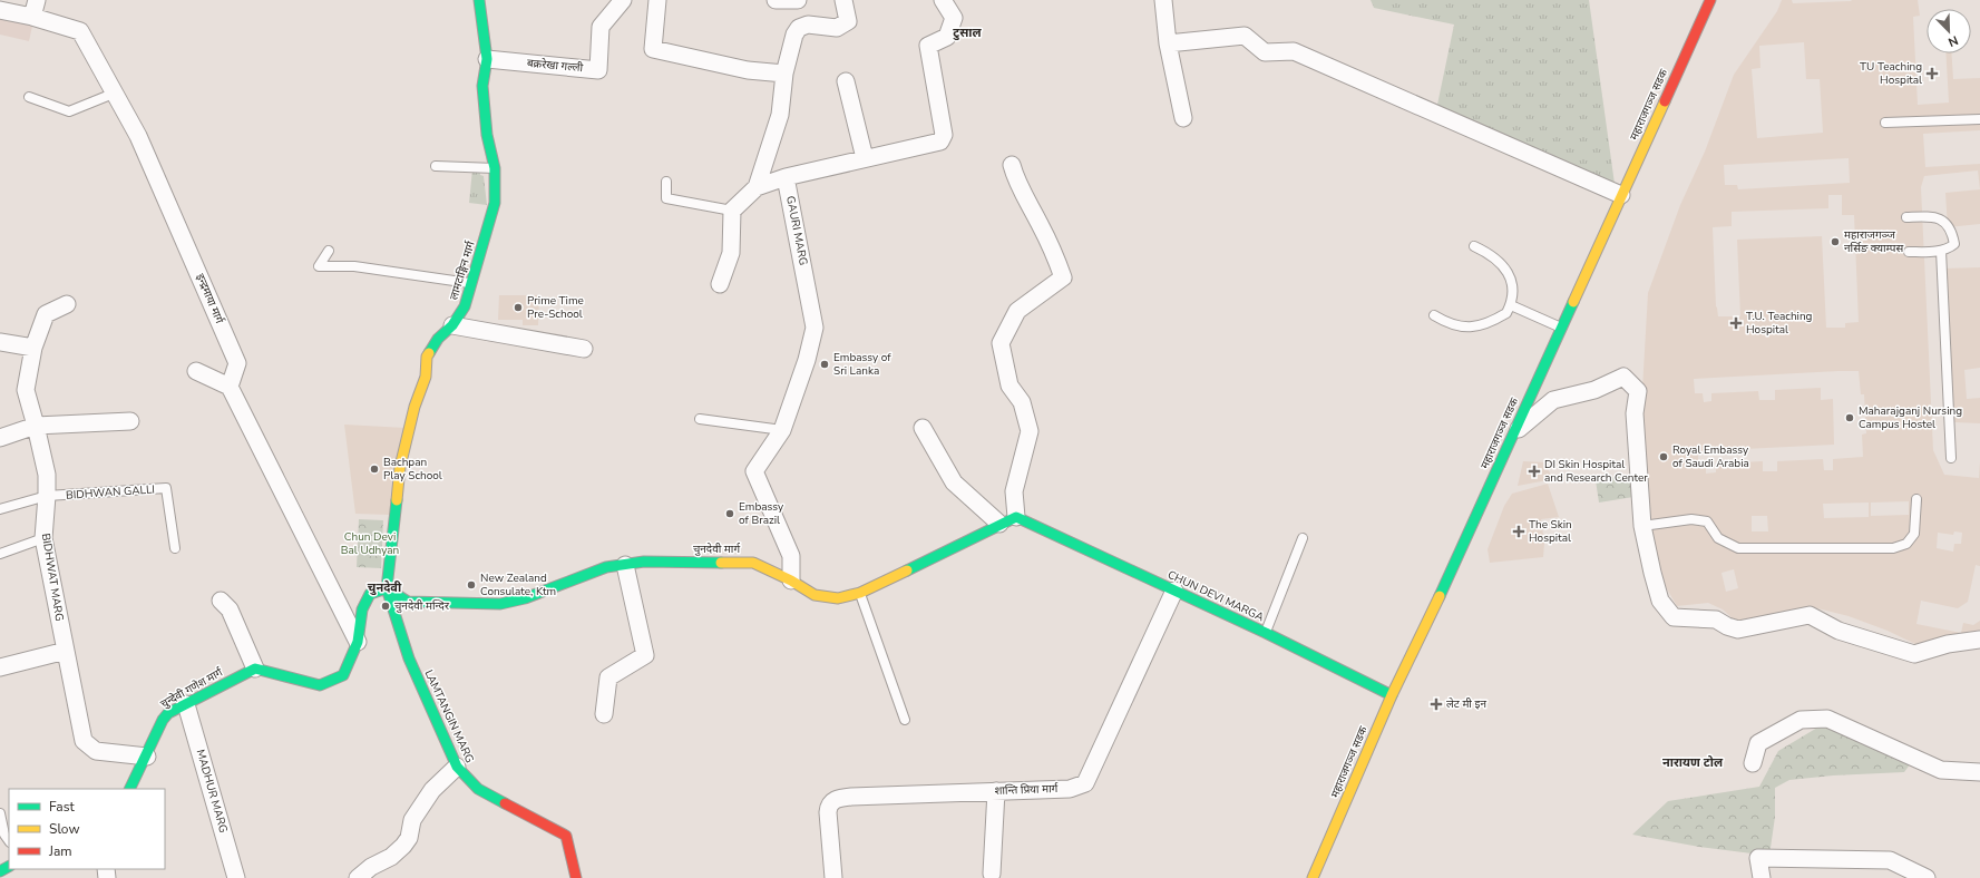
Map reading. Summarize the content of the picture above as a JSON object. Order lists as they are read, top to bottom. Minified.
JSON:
{"streets":{"street":["बक्ररेखा गल्ली","महाराजगञ्ज सडक","GAURI MARG","लामटाङ्गिन मार्ग","इन्द्रमाया मार्ग","चुनदेवी मार्ग","BIDHWAT MARG","CHUN DEVI MARGA","चुन्देवी गणेश मार्ग","LAMTANGIN MARG","शान्ति प्रिया मार्ग","MADHUR MARG"],"lane":["BIDHWAN GALLI"]},"crossings":[["बक्ररेखा गल्ली","लामटाङ्गिन मार्ग"],["महाराजगञ्ज सडक","CHUN DEVI MARGA"],["GAURI MARG","चुनदेवी मार्ग"],["लामटाङ्गिन मार्ग","चुनदेवी मार्ग"],["लामटाङ्गिन मार्ग","LAMTANGIN MARG"],["BIDHWAN GALLI","BIDHWAT MARG"],["चुनदेवी मार्ग","CHUN DEVI MARGA"],["चुनदेवी मार्ग","LAMTANGIN MARG"],["BIDHWAT MARG","चुन्देवी गणेश मार्ग"],["CHUN DEVI MARGA","शान्ति प्रिया मार्ग"],["चुन्देवी गणेश मार्ग","MADHUR MARG"]],"districts":["टुसाल","चुनदेवी","नारायण टोल"],"parks":["Chun Devi Bal Udhyan"],"places":{"health":["TU Teaching Hospital","T.U. Teaching Hospital","DI Skin Hospital and Research Center","The Skin Hospital","लेट मी इन"],"other":["महाराजगञ्ज नर्सिङ क्याम्पस","Prime Time Pre-School","Embassy of Sri Lanka","Maharajganj Nursing Campus Hostel","Royal Embassy of Saudi Arabia","Bachpan Play School","Embassy of Brazil","New Zealand Consulate, Ktm","चुनदेवी मन्दिर"]},"legend":["Fast","Slow","Jam"],"north":"bottom right"}
